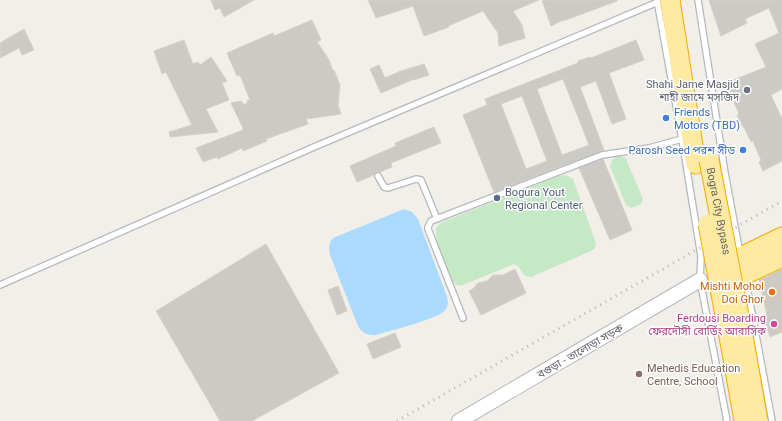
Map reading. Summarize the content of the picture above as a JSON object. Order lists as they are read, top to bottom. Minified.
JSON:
{"streets":{"highway":["Bogra City Bypass"],"street":["বগুড়া - তালোড়া সড়ক"]},"places":["Shahi Jame Masjid শাহী জামে মসজিদ","Friends Motors (TBD)","Parosh Seed পরশ সীড","Bogura Yout Regional Center","Mishti Mohol Doi Ghor","Ferdousi Boarding ফেরদৌসী বোর্ডিং আবাসিক","Mehedis Education Centre, School"]}
